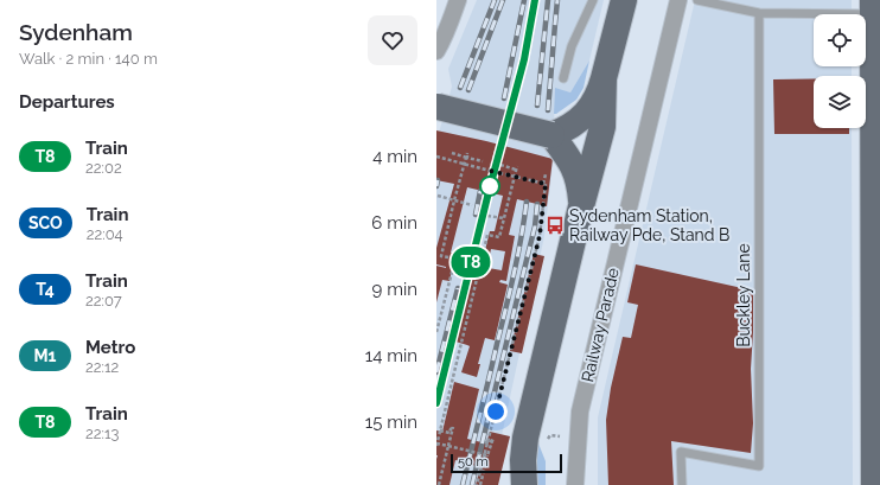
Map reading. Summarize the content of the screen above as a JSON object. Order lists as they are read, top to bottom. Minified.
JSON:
{"streets":{"street":["Railway Parade"],"lane":["Buckley Lane"]},"places":{"bus stop":["Sydenham Station, Railway Pde, Stand B"]},"scale_bar":"50 m","page":{"heading":[["Sydenham","Walk · 2 min · 140 m"],"Departures"],"on_map":"T8","list":[{"mark":"T8","name":"Train","note":"22:02","value":"4 min"},{"mark":"SCO","name":"Train","note":"22:04","value":"6 min"},{"mark":"T4","name":"Train","note":"22:07","value":"9 min"},{"mark":"M1","name":"Metro","note":"22:12","value":"14 min"},{"mark":"T8","name":"Train","note":"22:13","value":"15 min"}],"scale":"50 m"}}
